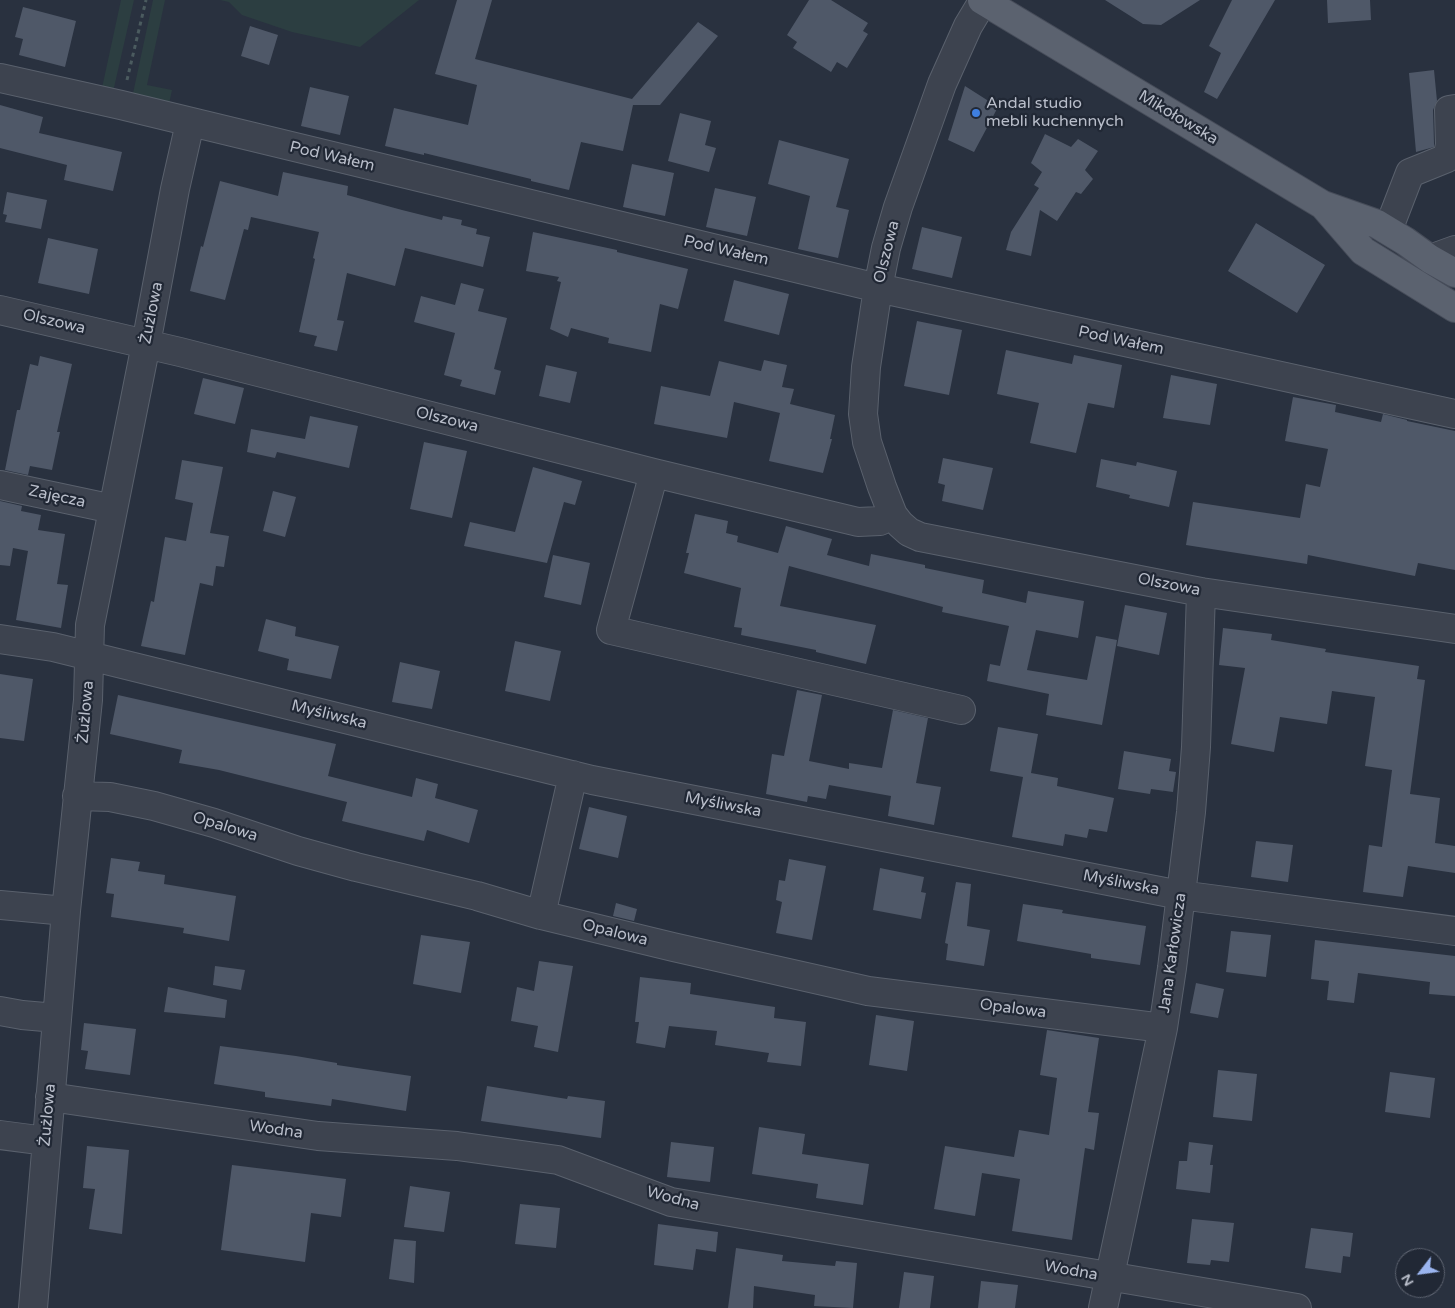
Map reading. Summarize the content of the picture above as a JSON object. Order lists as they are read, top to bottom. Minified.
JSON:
{"streets":{"main road":["Mikołowska"],"street":["Pod Wałem","Olszowa","Żużlowa","Zajęcza","Myśliwska","Opalowa","Jana Karłowicza","Wodna"]},"crossings":[["Mikołowska","Olszowa"],["Pod Wałem","Olszowa"],["Pod Wałem","Żużlowa"],["Olszowa","Żużlowa"],["Olszowa","Jana Karłowicza"],["Żużlowa","Zajęcza"],["Żużlowa","Myśliwska"],["Żużlowa","Opalowa"],["Żużlowa","Wodna"],["Myśliwska","Jana Karłowicza"],["Opalowa","Jana Karłowicza"],["Jana Karłowicza","Wodna"]],"places":["Andal studio mebli kuchennych"],"north":"bottom left"}
